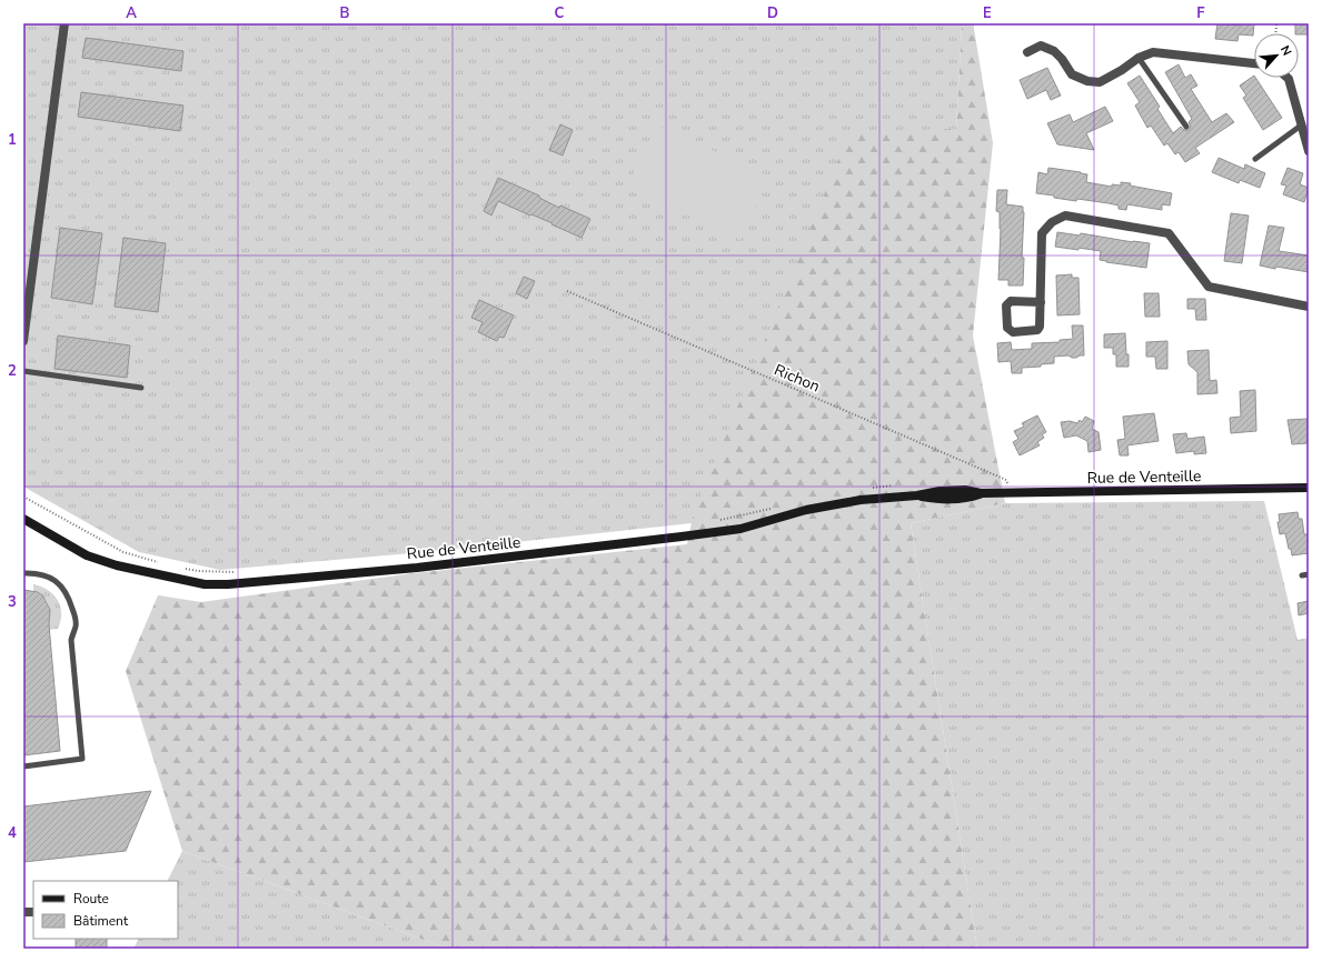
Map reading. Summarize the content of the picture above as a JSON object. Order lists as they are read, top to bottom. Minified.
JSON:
{"streets":{"street":["Rue de Venteille"],"path":["Richon"]},"crossings":[["Richon","Rue de Venteille"]],"legend":["Route","Bâtiment"],"north":"top right","grid":{"columns":["A","B","C","D","E","F"],"rows":["1","2","3","4"]}}
